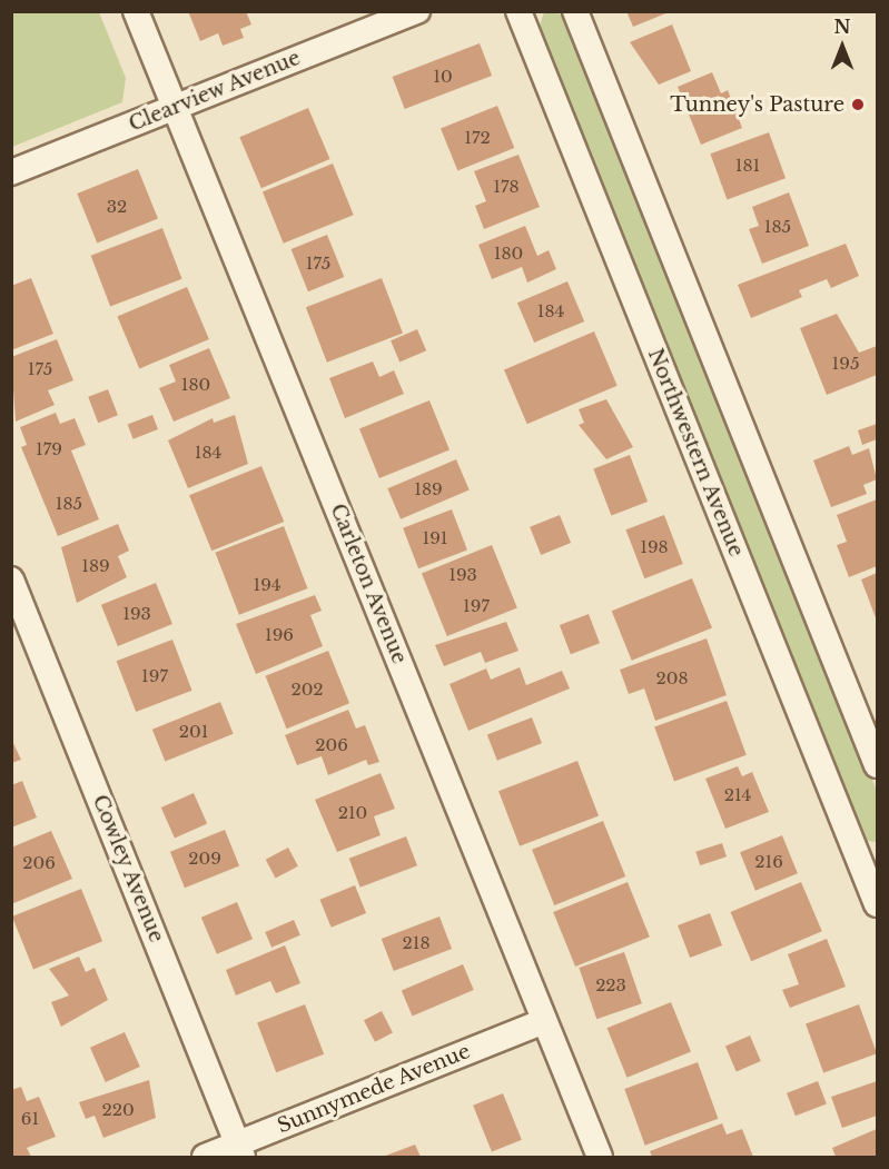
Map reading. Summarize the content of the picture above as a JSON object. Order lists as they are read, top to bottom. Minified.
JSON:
{"streets":{"street":["Clearview Avenue","Northwestern Avenue","Carleton Avenue","Cowley Avenue","Sunnymede Avenue"]},"crossings":[["Clearview Avenue","Carleton Avenue"],["Carleton Avenue","Sunnymede Avenue"],["Cowley Avenue","Sunnymede Avenue"]],"places":["Tunney's Pasture"],"house_numbers":["10","172","181","178","32","185","180","175","184","195","175","180","179","184","189","185","191","198","189","193","194","197","193","196","197","208","202","201","206","214","210","209","216","206","218","223","220","61"],"north":"top"}
